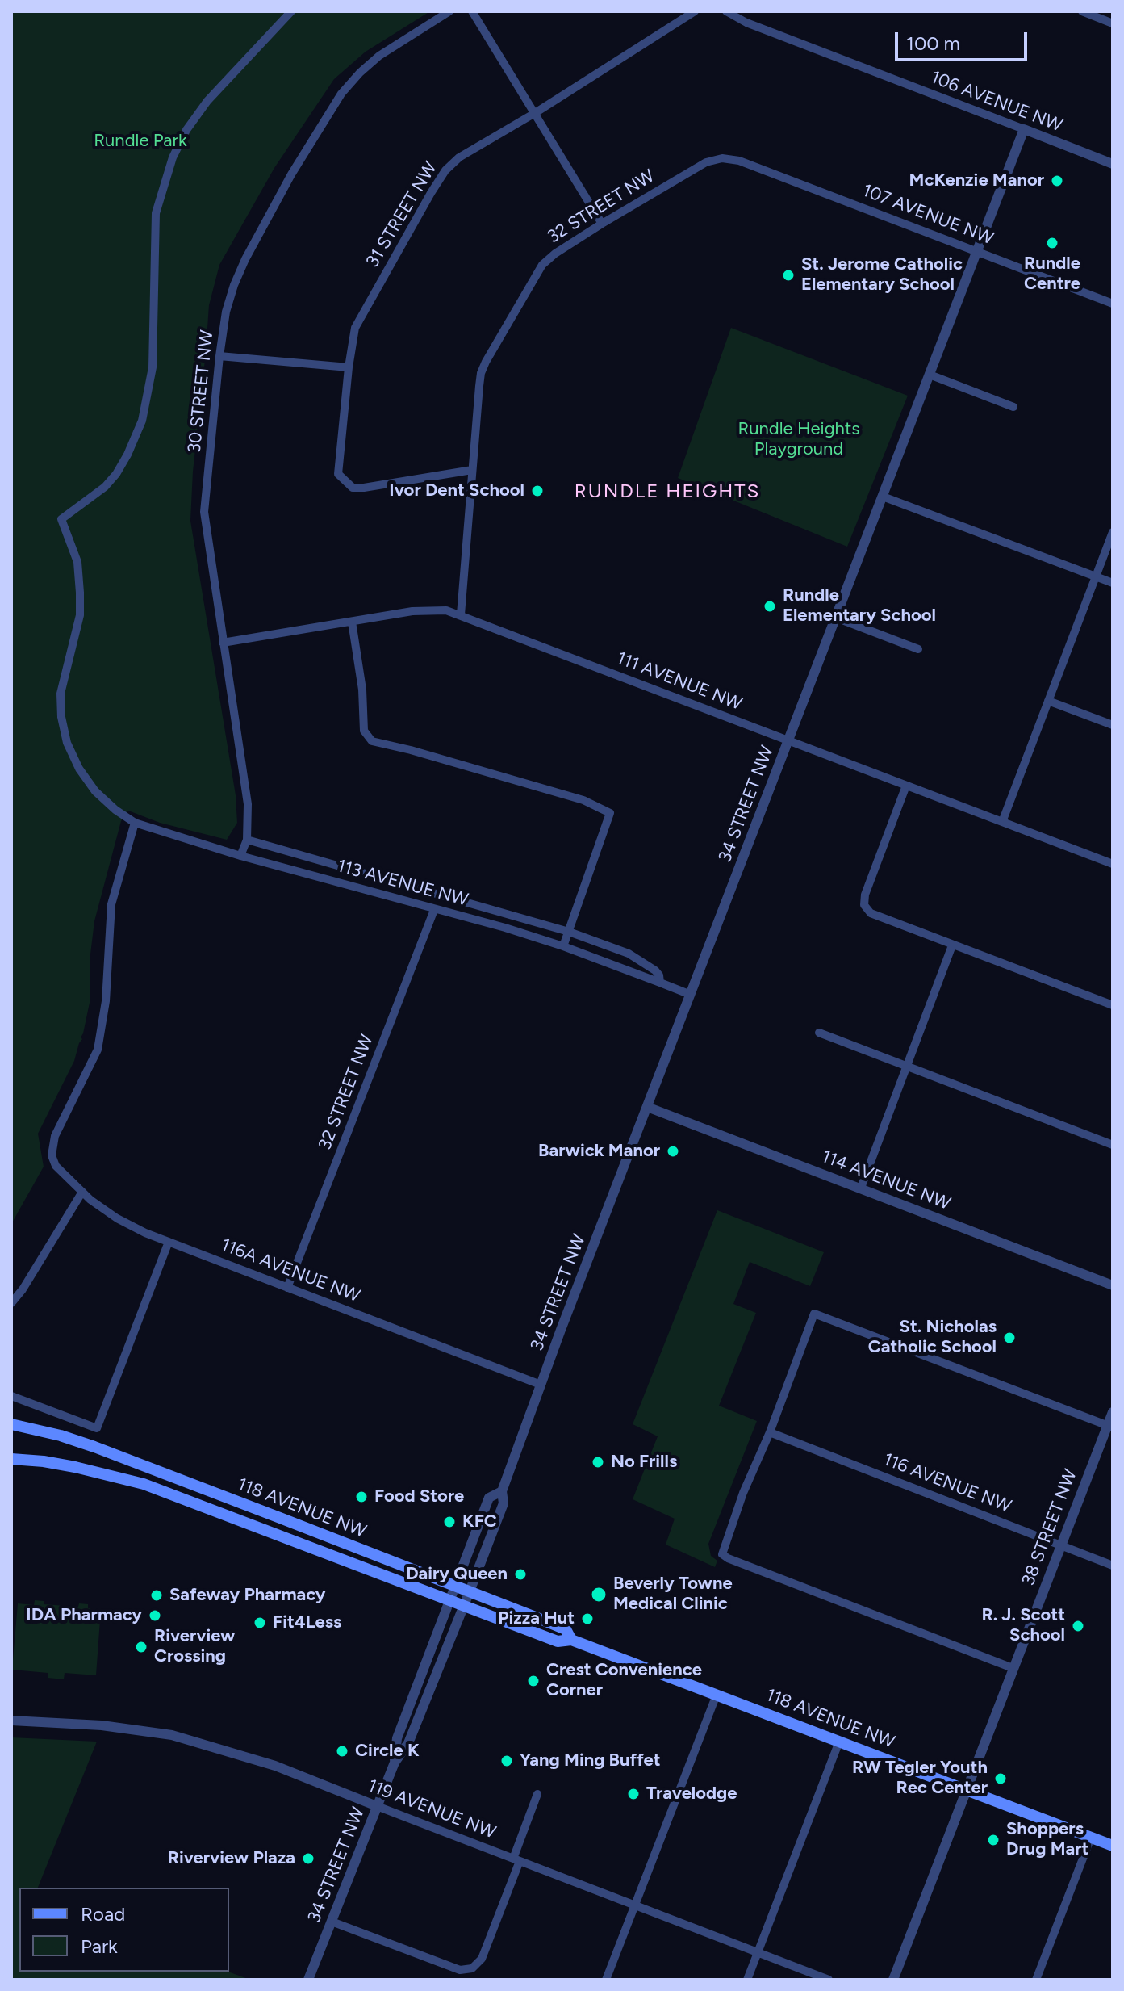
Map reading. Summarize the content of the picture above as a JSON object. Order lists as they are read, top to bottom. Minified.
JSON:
{"streets":{"main road":["118 AVENUE NW"],"street":["106 AVENUE NW","32 STREET NW","31 STREET NW","107 AVENUE NW","30 STREET NW","111 AVENUE NW","34 STREET NW","113 AVENUE NW","114 AVENUE NW","116A AVENUE NW","116 AVENUE NW","38 STREET NW","119 AVENUE NW"]},"crossings":[["106 AVENUE NW","34 STREET NW"],["32 STREET NW","31 STREET NW"],["32 STREET NW","107 AVENUE NW"],["32 STREET NW","111 AVENUE NW"],["32 STREET NW","113 AVENUE NW"],["32 STREET NW","116A AVENUE NW"],["107 AVENUE NW","34 STREET NW"],["30 STREET NW","111 AVENUE NW"],["30 STREET NW","113 AVENUE NW"],["111 AVENUE NW","34 STREET NW"],["34 STREET NW","113 AVENUE NW"],["34 STREET NW","114 AVENUE NW"],["34 STREET NW","116A AVENUE NW"],["34 STREET NW","118 AVENUE NW"],["34 STREET NW","119 AVENUE NW"],["113 AVENUE NW","116A AVENUE NW"],["116 AVENUE NW","38 STREET NW"],["118 AVENUE NW","38 STREET NW"]],"districts":["RUNDLE HEIGHTS"],"parks":["Rundle Park","Rundle Heights Playground"],"places":["McKenzie Manor","Rundle Centre","St. Jerome Catholic Elementary School","Ivor Dent School","Rundle Elementary School","Barwick Manor","St. Nicholas Catholic School","No Frills","Food Store","KFC","Dairy Queen","Beverly Towne Medical Clinic","Safeway Pharmacy","IDA Pharmacy","Pizza Hut","Fit4Less","R. J. Scott School","Riverview Crossing","Crest Convenience Corner","Circle K","Yang Ming Buffet","RW Tegler Youth Rec Center","Travelodge","Shoppers Drug Mart","Riverview Plaza"],"legend":["Road","Park"],"scale_bar":"100 m"}
